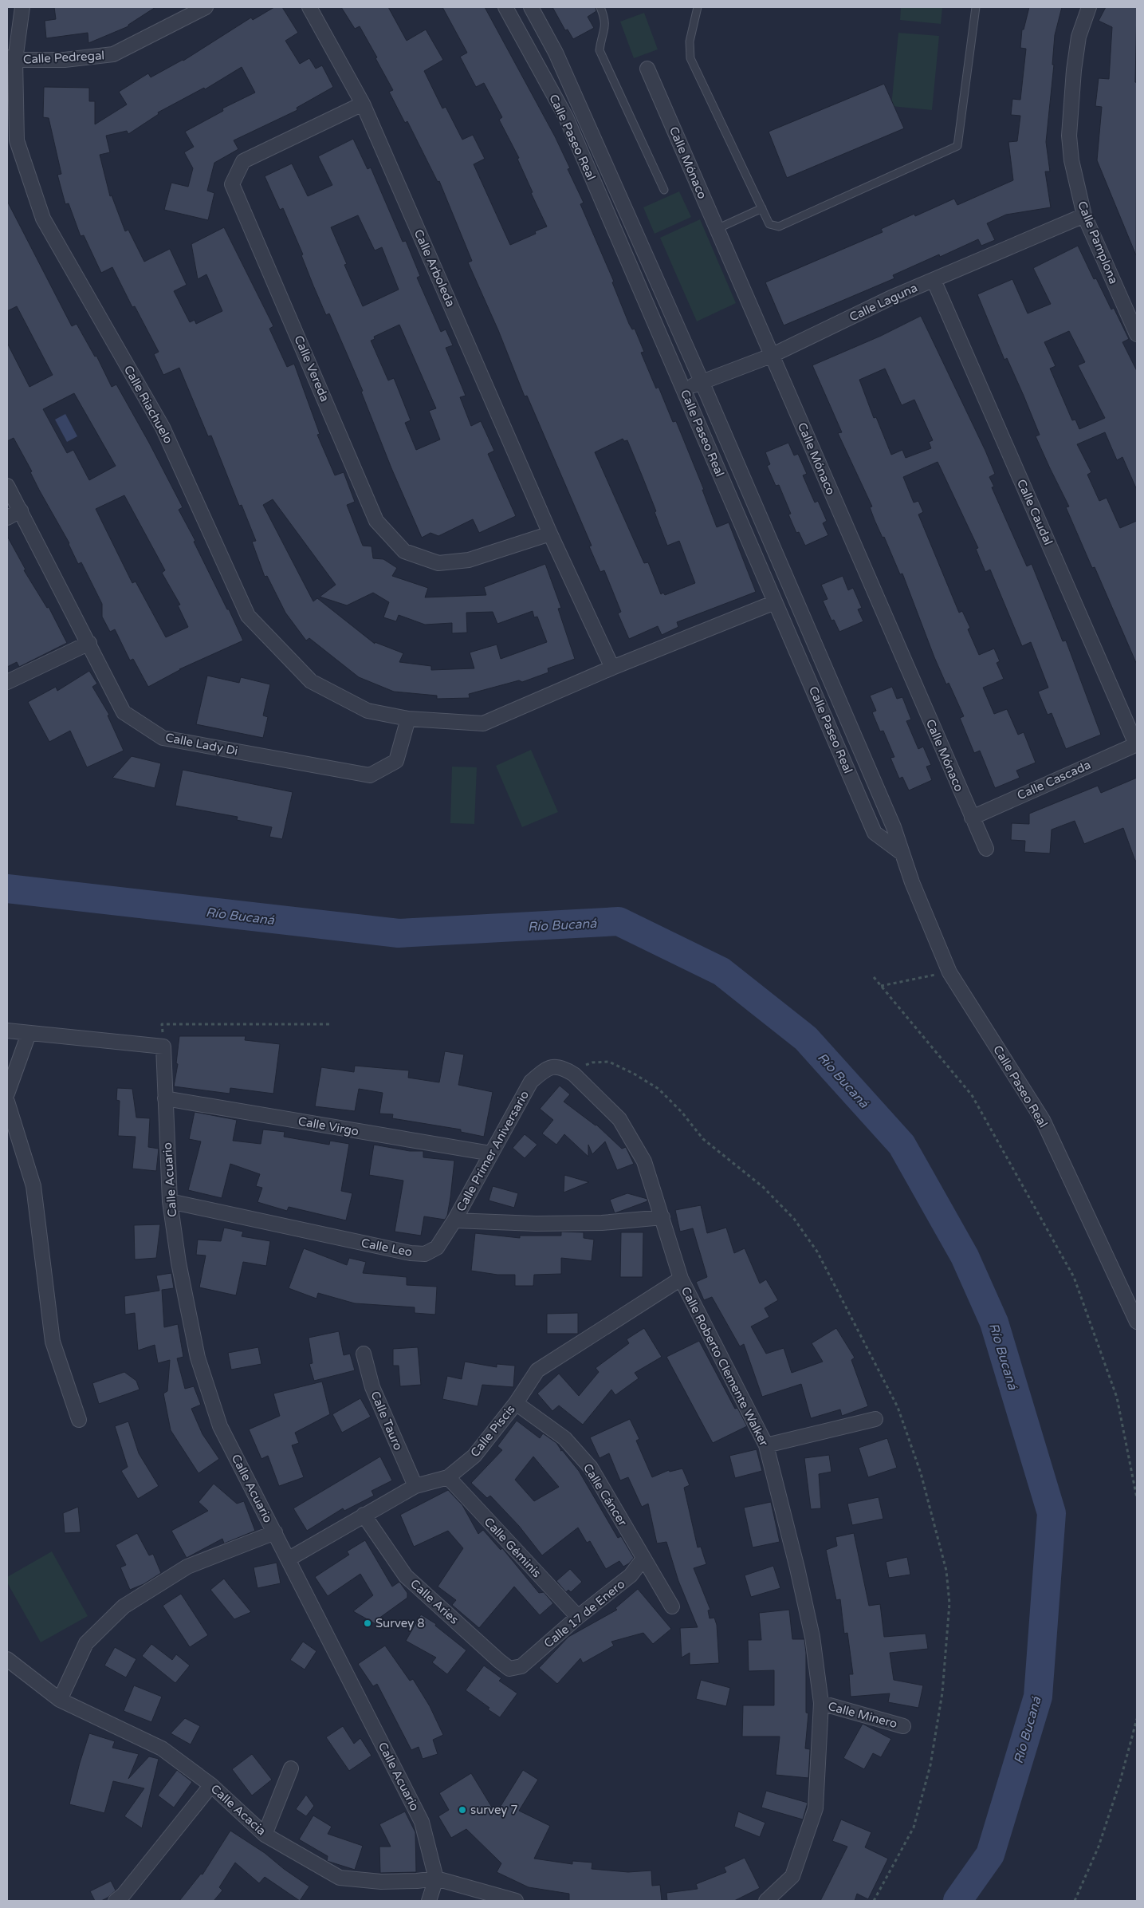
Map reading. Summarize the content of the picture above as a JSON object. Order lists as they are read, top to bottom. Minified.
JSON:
{"streets":{"street":["Calle Pedregal","Calle Paseo Real","Calle Mónaco","Calle Pamplona","Calle Arboleda","Calle Laguna","Calle Vereda","Calle Riachuelo","Calle Caudal","Calle Lady Di","Calle Cascada","Calle Virgo","Calle Primer Aniversario","Calle Acuario","Calle Leo","Calle Roberto Clemente Walker","Calle Tauro","Calle Piscis","Calle Cáncer","Calle Géminis","Calle Aries","Calle 17 de Enero","Calle Minero","Calle Acacia"]},"crossings":[["Calle Pedregal","Calle Riachuelo"],["Calle Paseo Real","Calle Laguna"],["Calle Paseo Real","Calle Riachuelo"],["Calle Mónaco","Calle Laguna"],["Calle Mónaco","Calle Cascada"],["Calle Pamplona","Calle Laguna"],["Calle Arboleda","Calle Vereda"],["Calle Arboleda","Calle Riachuelo"],["Calle Laguna","Calle Caudal"],["Calle Riachuelo","Calle Lady Di"],["Calle Caudal","Calle Cascada"],["Calle Virgo","Calle Primer Aniversario"],["Calle Virgo","Calle Acuario"],["Calle Primer Aniversario","Calle Leo"],["Calle Primer Aniversario","Calle Roberto Clemente Walker"],["Calle Acuario","Calle Leo"],["Calle Acuario","Calle Piscis"],["Calle Acuario","Calle Acacia"],["Calle Roberto Clemente Walker","Calle Piscis"],["Calle Roberto Clemente Walker","Calle Minero"],["Calle Tauro","Calle Piscis"],["Calle Piscis","Calle Cáncer"],["Calle Piscis","Calle Géminis"],["Calle Piscis","Calle Aries"],["Calle Cáncer","Calle 17 de Enero"],["Calle Géminis","Calle 17 de Enero"],["Calle Aries","Calle 17 de Enero"]],"water":["Río Bucaná"],"places":["Survey 8","survey 7"]}
